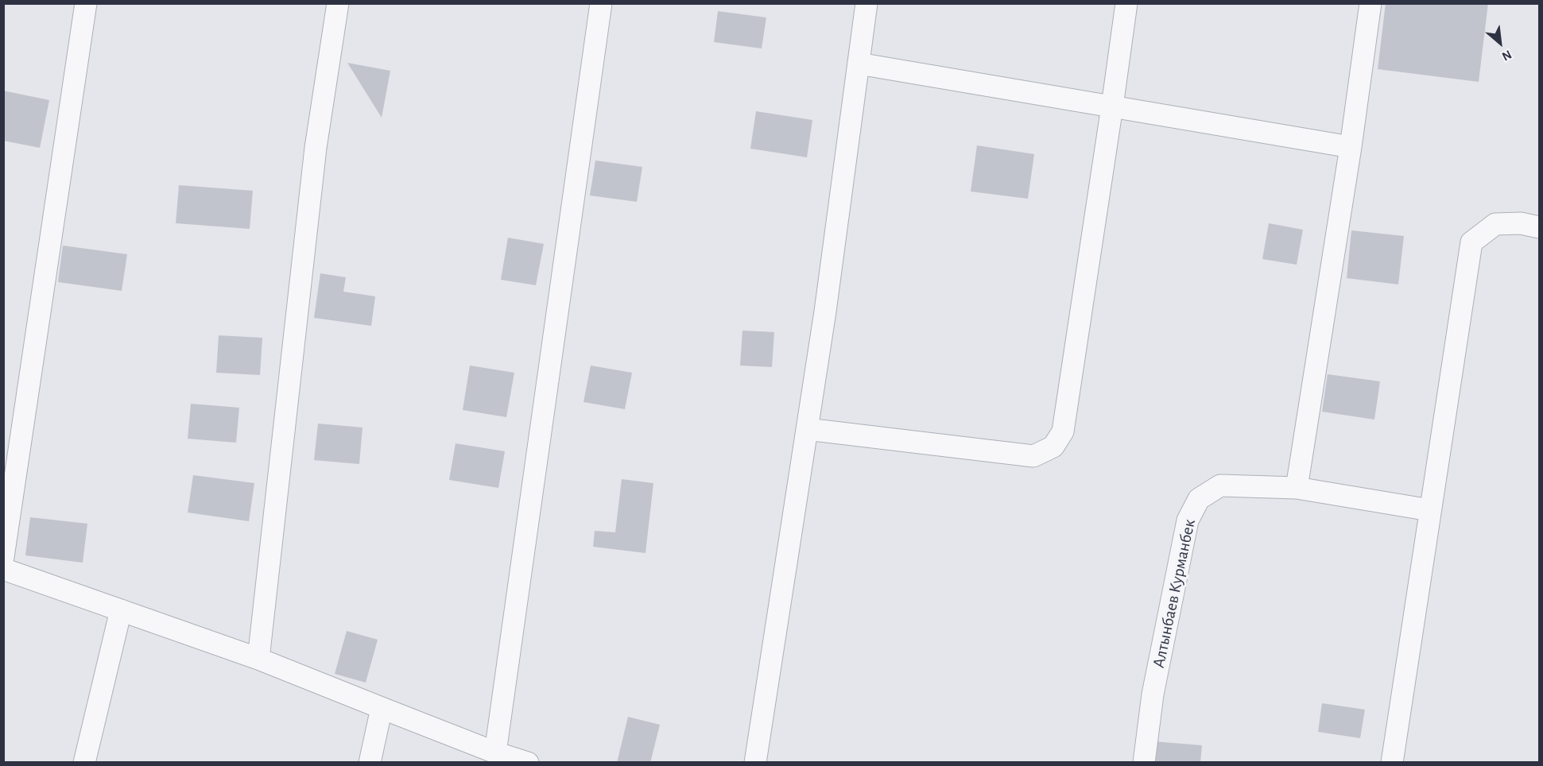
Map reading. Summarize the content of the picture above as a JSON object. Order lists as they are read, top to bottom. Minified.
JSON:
{"streets":{"street":["Алтынбаев Курманбек"]},"north":"bottom right"}
